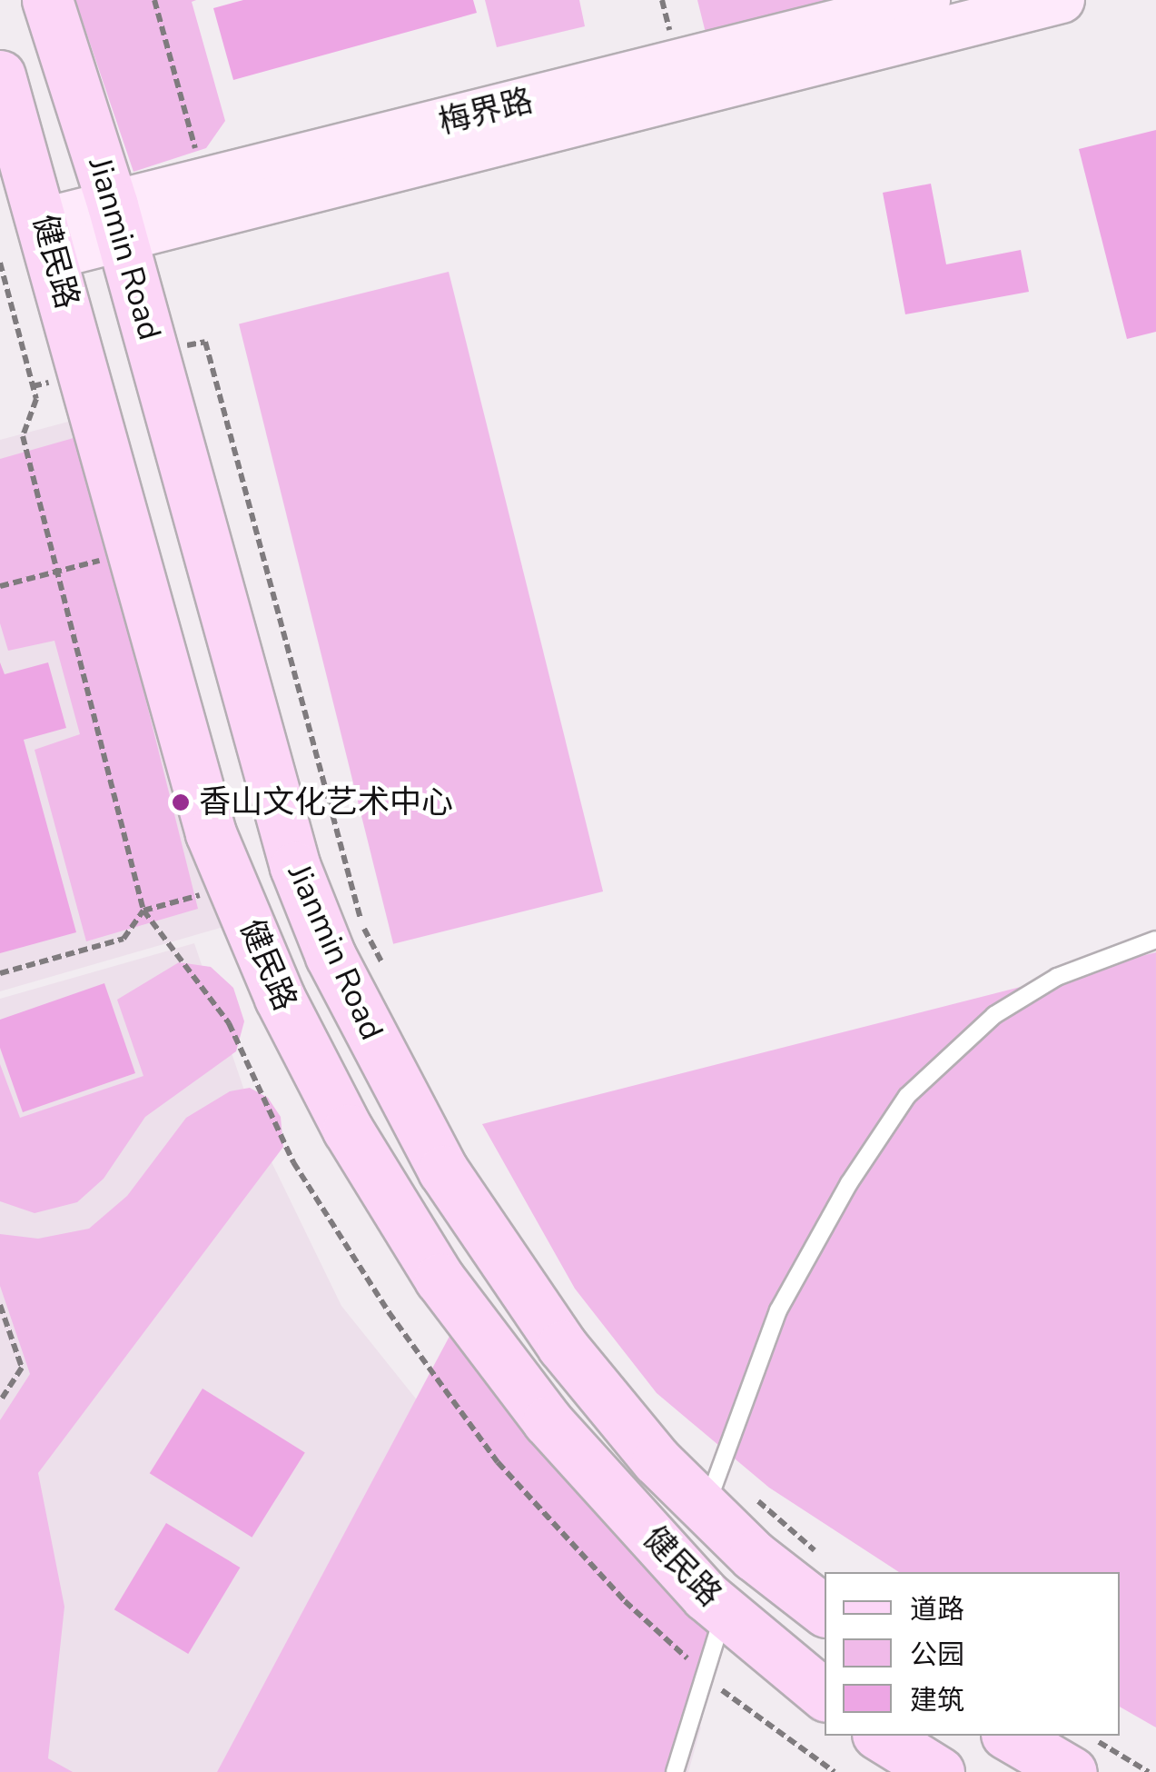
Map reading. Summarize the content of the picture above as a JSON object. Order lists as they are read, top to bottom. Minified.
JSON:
{"streets":{"main road":["梅界路","Jianmin Road","健民路"]},"crossings":[["梅界路","Jianmin Road"]],"places":["香山文化艺术中心"],"legend":["道路","公园","建筑"]}
